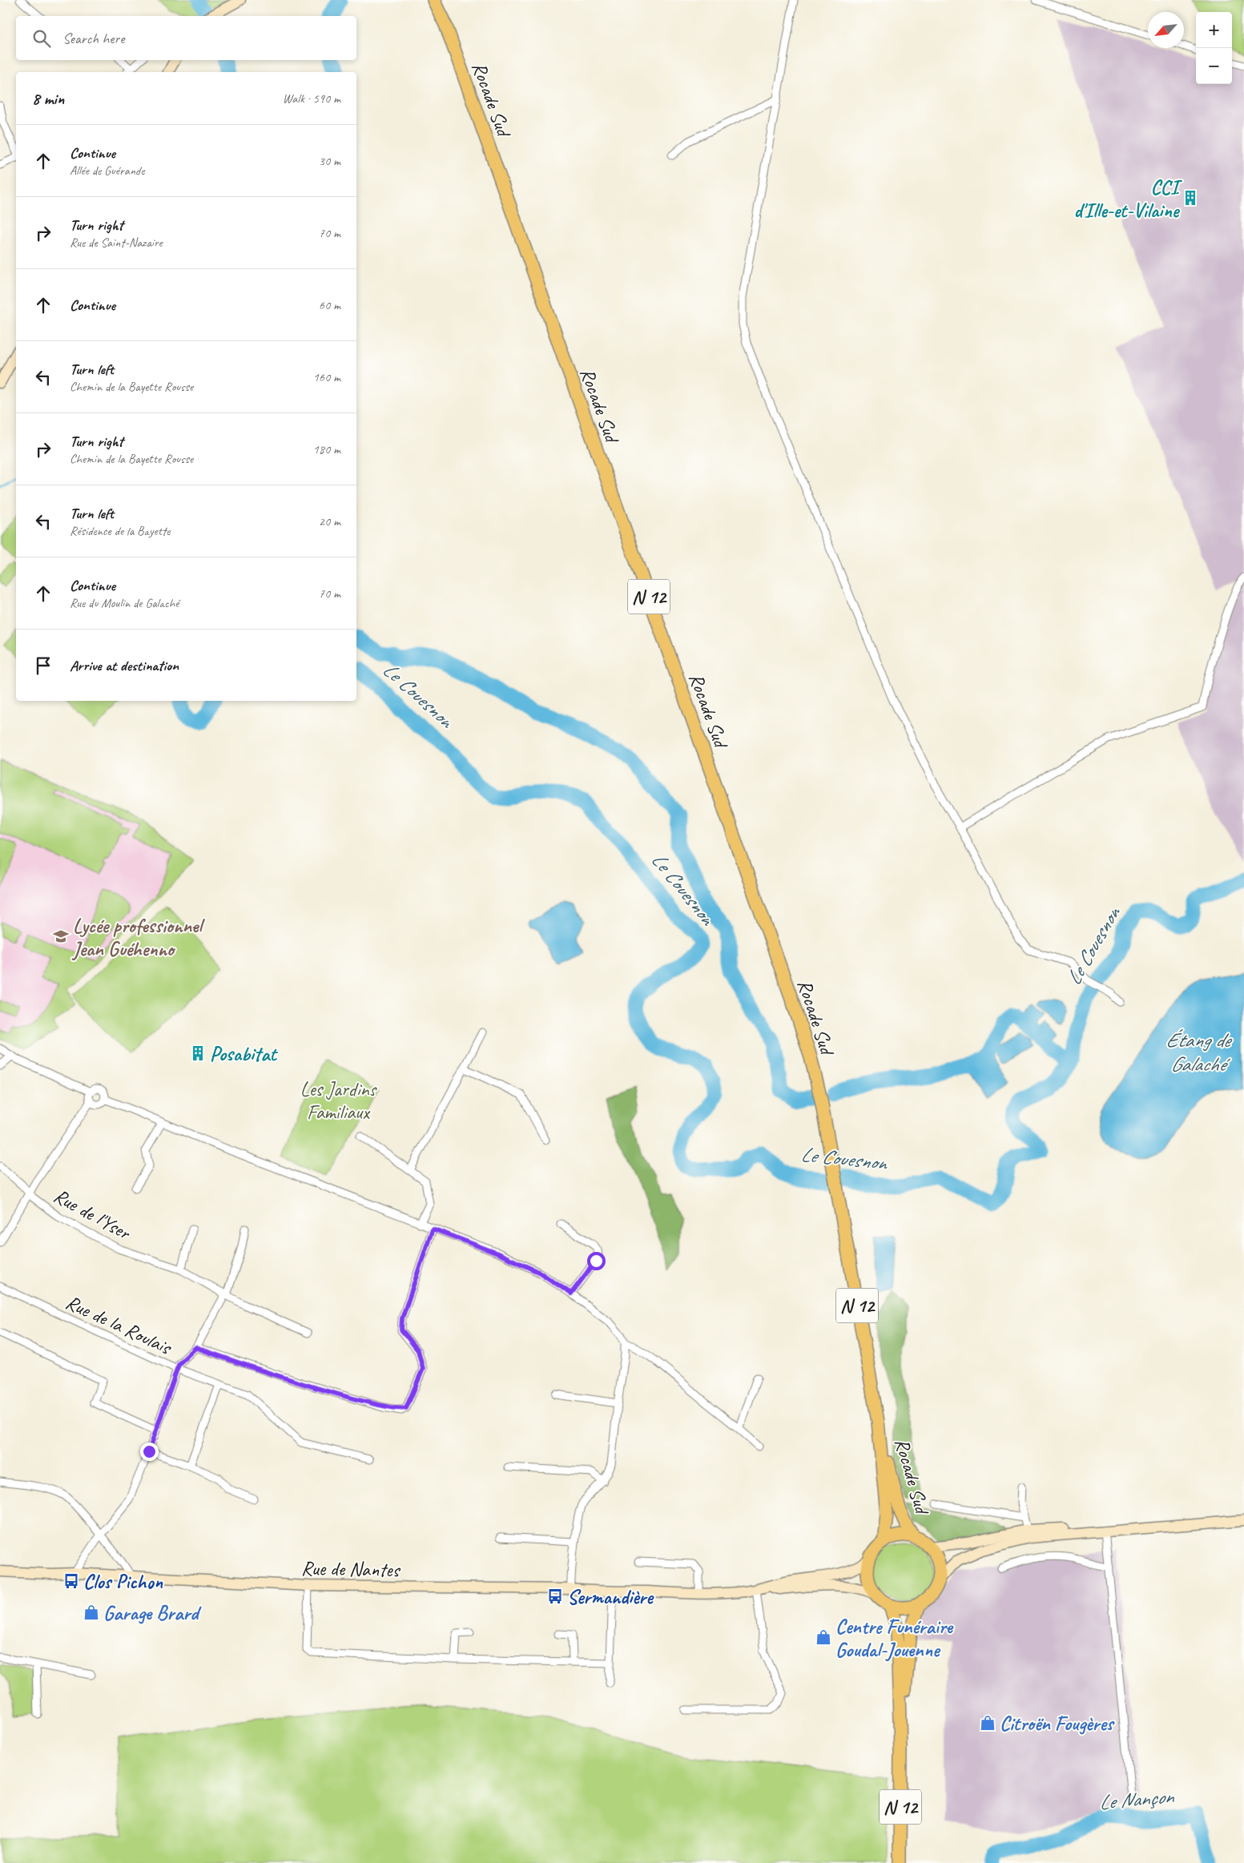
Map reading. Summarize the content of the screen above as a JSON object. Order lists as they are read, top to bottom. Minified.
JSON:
{"streets":{"main road":["Rocade Sud","N 12","Rue de Nantes"],"street":["Rue de l'Yser","Rue de la Roulais"]},"crossings":[["Rocade Sud","N 12"],["Rocade Sud","Rue de Nantes"],["N 12","Rue de Nantes"]],"water":["Le Couesnon","Étang de Galaché","Le Nançon"],"parks":["Les Jardins Familiaux"],"places":{"building":["CCI d'Ille-et-Vilaine","Posabitat"],"school or university":["Lycée professionnel Jean Guéhenno"],"bus stop":["Clos Pichon","Sermandière"],"shop":["Garage Brard","Centre Funéraire Goudal-Jouenne","Citroën Fougères"]},"north":"bottom left","page":{"map_buttons":["+","−"],"search":"Search here","heading":["8 min","Walk · 590 m"],"list":[["Continue","Allée de Guérande","30 m"],["Turn right","Rue de Saint-Nazaire","70 m"],["Continue","60 m"],["Turn left","Chemin de la Bayette Rousse","160 m"],["Turn right","Chemin de la Bayette Rousse","180 m"],["Turn left","Résidence de la Bayette","20 m"],["Continue","Rue du Moulin de Galaché","70 m"],"Arrive at destination"]}}
